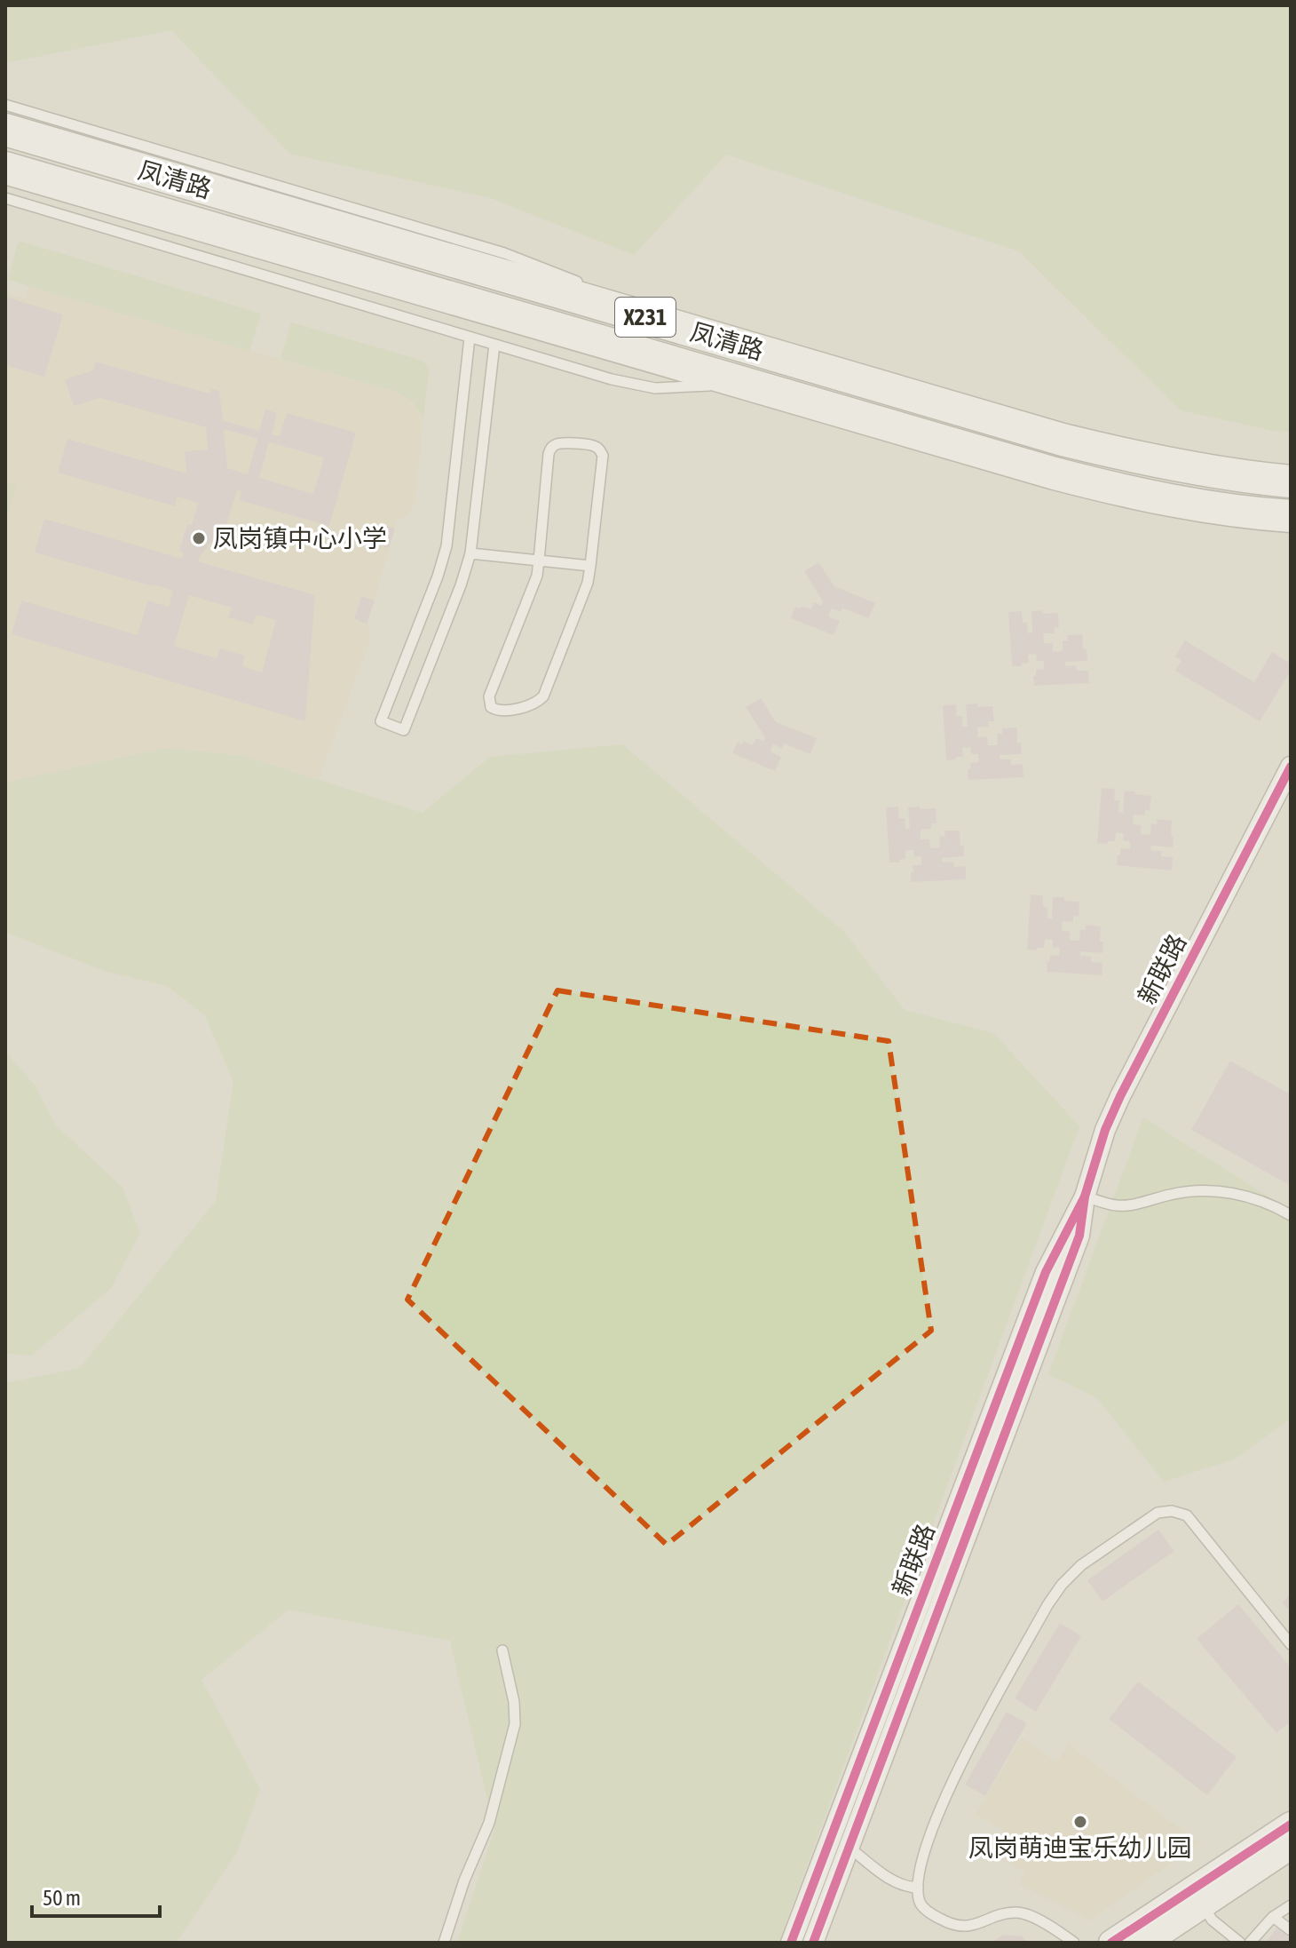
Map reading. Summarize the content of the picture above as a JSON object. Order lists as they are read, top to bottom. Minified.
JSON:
{"streets":{"main road":["凤清路","X231"],"street":["新联路"]},"places":["凤岗镇中心小学","凤岗萌迪宝乐幼儿园"],"scale_bar":"50 m"}
